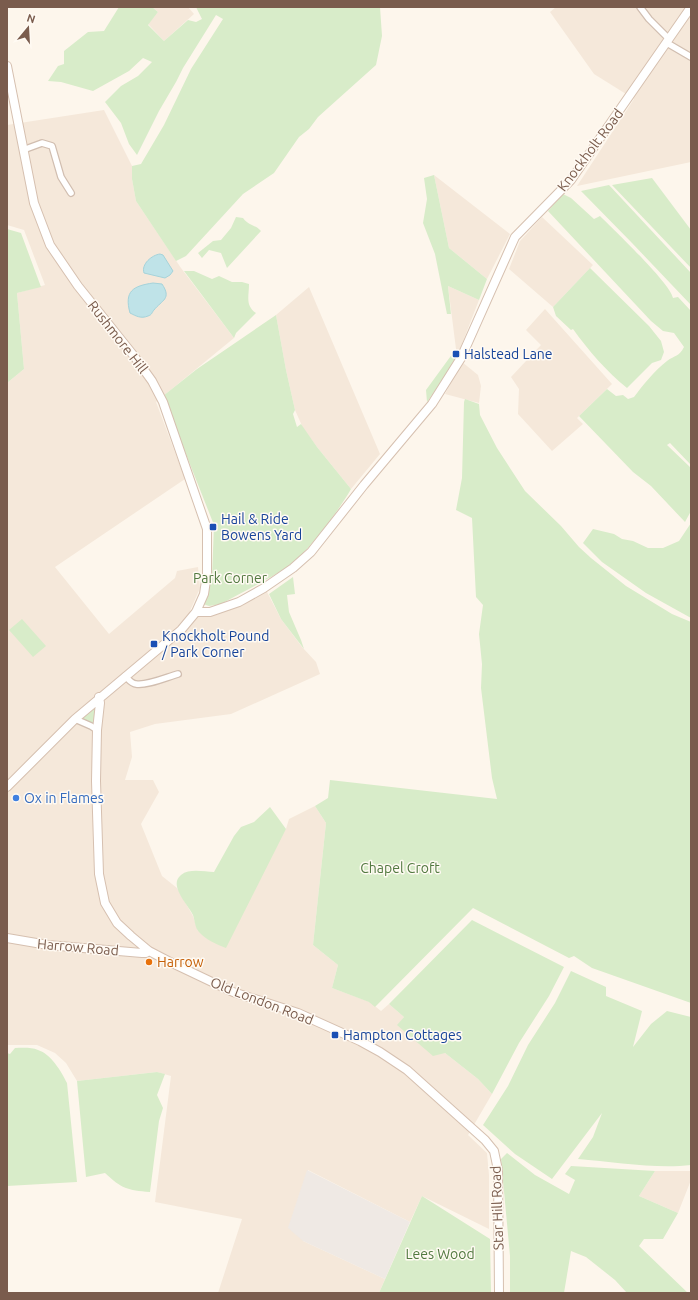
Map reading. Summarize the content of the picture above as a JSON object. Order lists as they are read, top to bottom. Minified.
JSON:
{"streets":{"street":["Knockholt Road","Rushmore Hill","Harrow Road","Old London Road","Star Hill Road"]},"crossings":[["Knockholt Road","Rushmore Hill"],["Rushmore Hill","Old London Road"],["Harrow Road","Old London Road"],["Old London Road","Star Hill Road"]],"parks":["Park Corner","Chapel Croft","Lees Wood"],"places":{"transit":["Halstead Lane","Hail & Ride Bowens Yard","Knockholt Pound / Park Corner","Hampton Cottages"],"other":["Ox in Flames","Harrow"]},"north":"top"}
